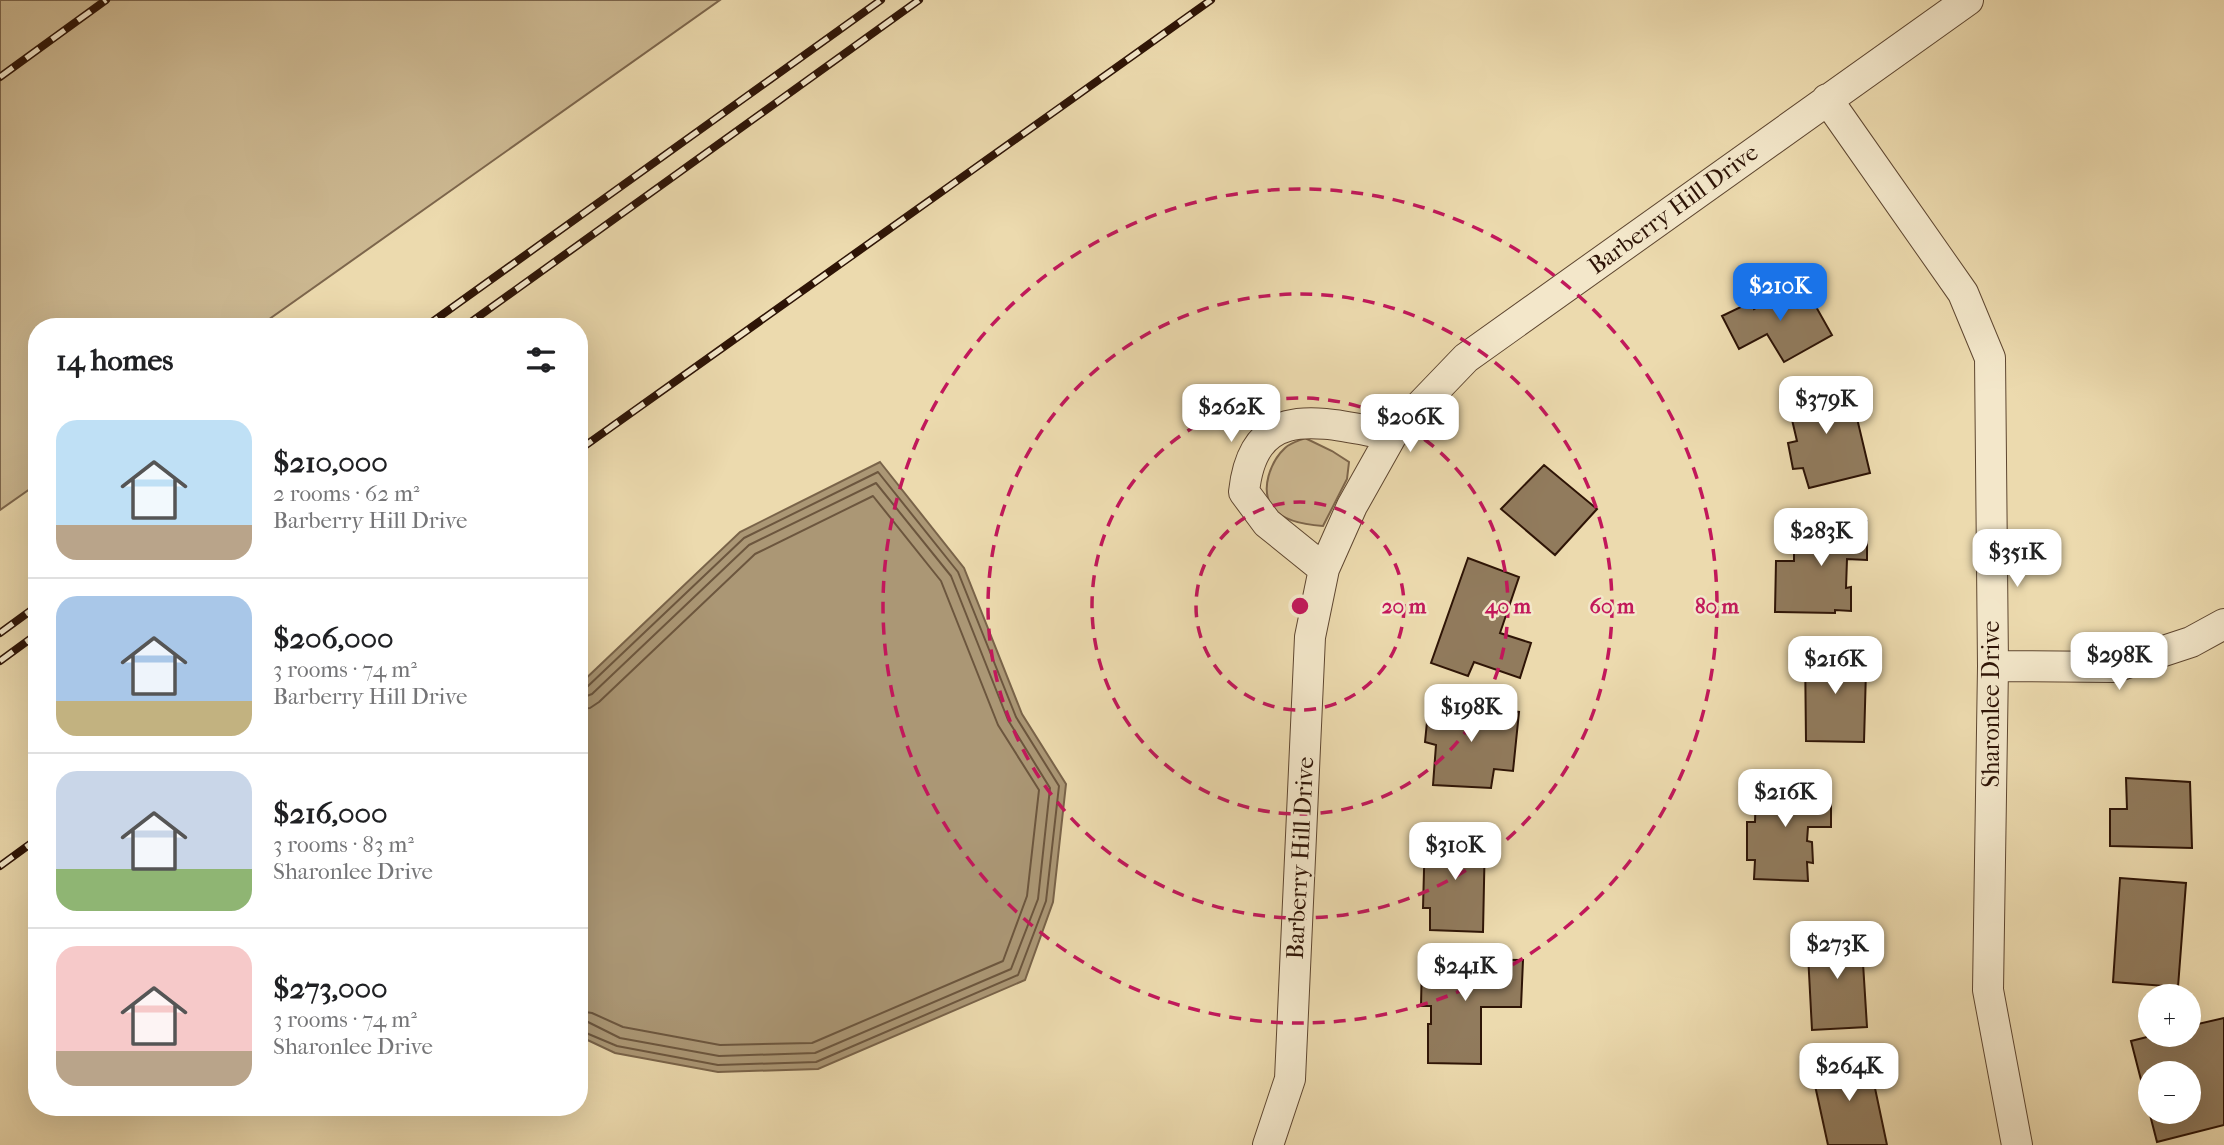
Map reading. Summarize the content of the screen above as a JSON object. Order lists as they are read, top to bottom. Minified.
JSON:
{"streets":{"street":["Barberry Hill Drive","Sharonlee Drive"]},"crossings":[["Barberry Hill Drive","Sharonlee Drive"]],"page":{"price":["$210K","$379K","$262K","$206K","$283K","$351K","$298K","$216K","$198K","$216K","$310K","$273K","$241K","$264K"],"heading":"14 homes","list":[{"name":"$210,000","note":"2 rooms · 62 m² · Barberry Hill Drive"},{"name":"$206,000","note":"3 rooms · 74 m² · Barberry Hill Drive"},{"name":"$216,000","note":"3 rooms · 83 m² · Sharonlee Drive"},{"name":"$273,000","note":"3 rooms · 74 m² · Sharonlee Drive"}],"map_buttons":["+","−"]},"rings":["20 m","40 m","60 m","80 m"]}
